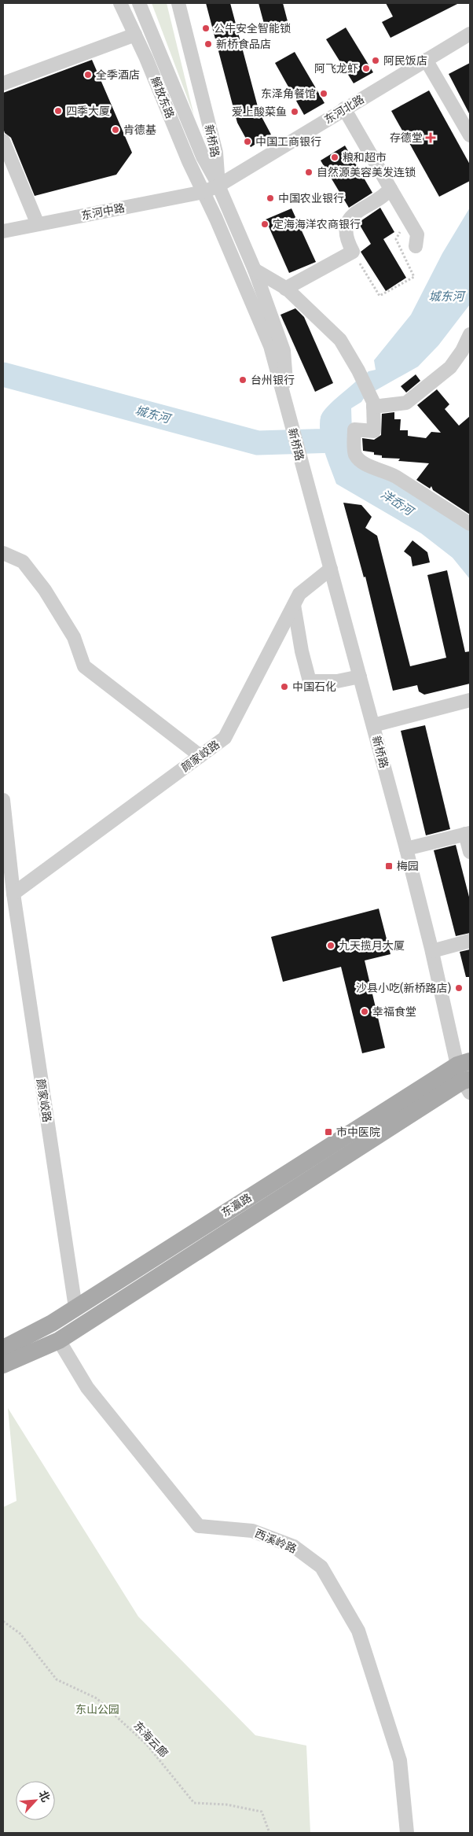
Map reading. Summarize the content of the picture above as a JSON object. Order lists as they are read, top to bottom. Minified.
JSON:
{"streets":{"main road":["东瀛路"],"street":["解放东路","东河北路","新桥路","东河中路","颜家峧路","西溪岭路"],"path":["东海云廊"]},"crossings":[["解放东路","东河北路"],["解放东路","新桥路"],["解放东路","东河中路"],["东河北路","新桥路"],["东河北路","东河中路"],["新桥路","东河中路"],["新桥路","颜家峧路"],["新桥路","东瀛路"],["颜家峧路","东瀛路"],["东瀛路","西溪岭路"]],"water":["城东河","洋岙河"],"parks":["东山公园"],"places":{"other":["公牛安全智能锁","新桥食品店","阿民饭店","阿飞龙虾","全季酒店","东泽角餐馆","四季大厦","爱上酸菜鱼","肯德基","中国工商银行","粮和超市","自然源美容美发连锁","中国农业银行","定海海洋农商银行","台州银行","中国石化","九天揽月大厦","沙县小吃(新桥路店)","幸福食堂"],"health":["存德堂"],"transit":["梅园","市中医院"]},"north":"top right"}
